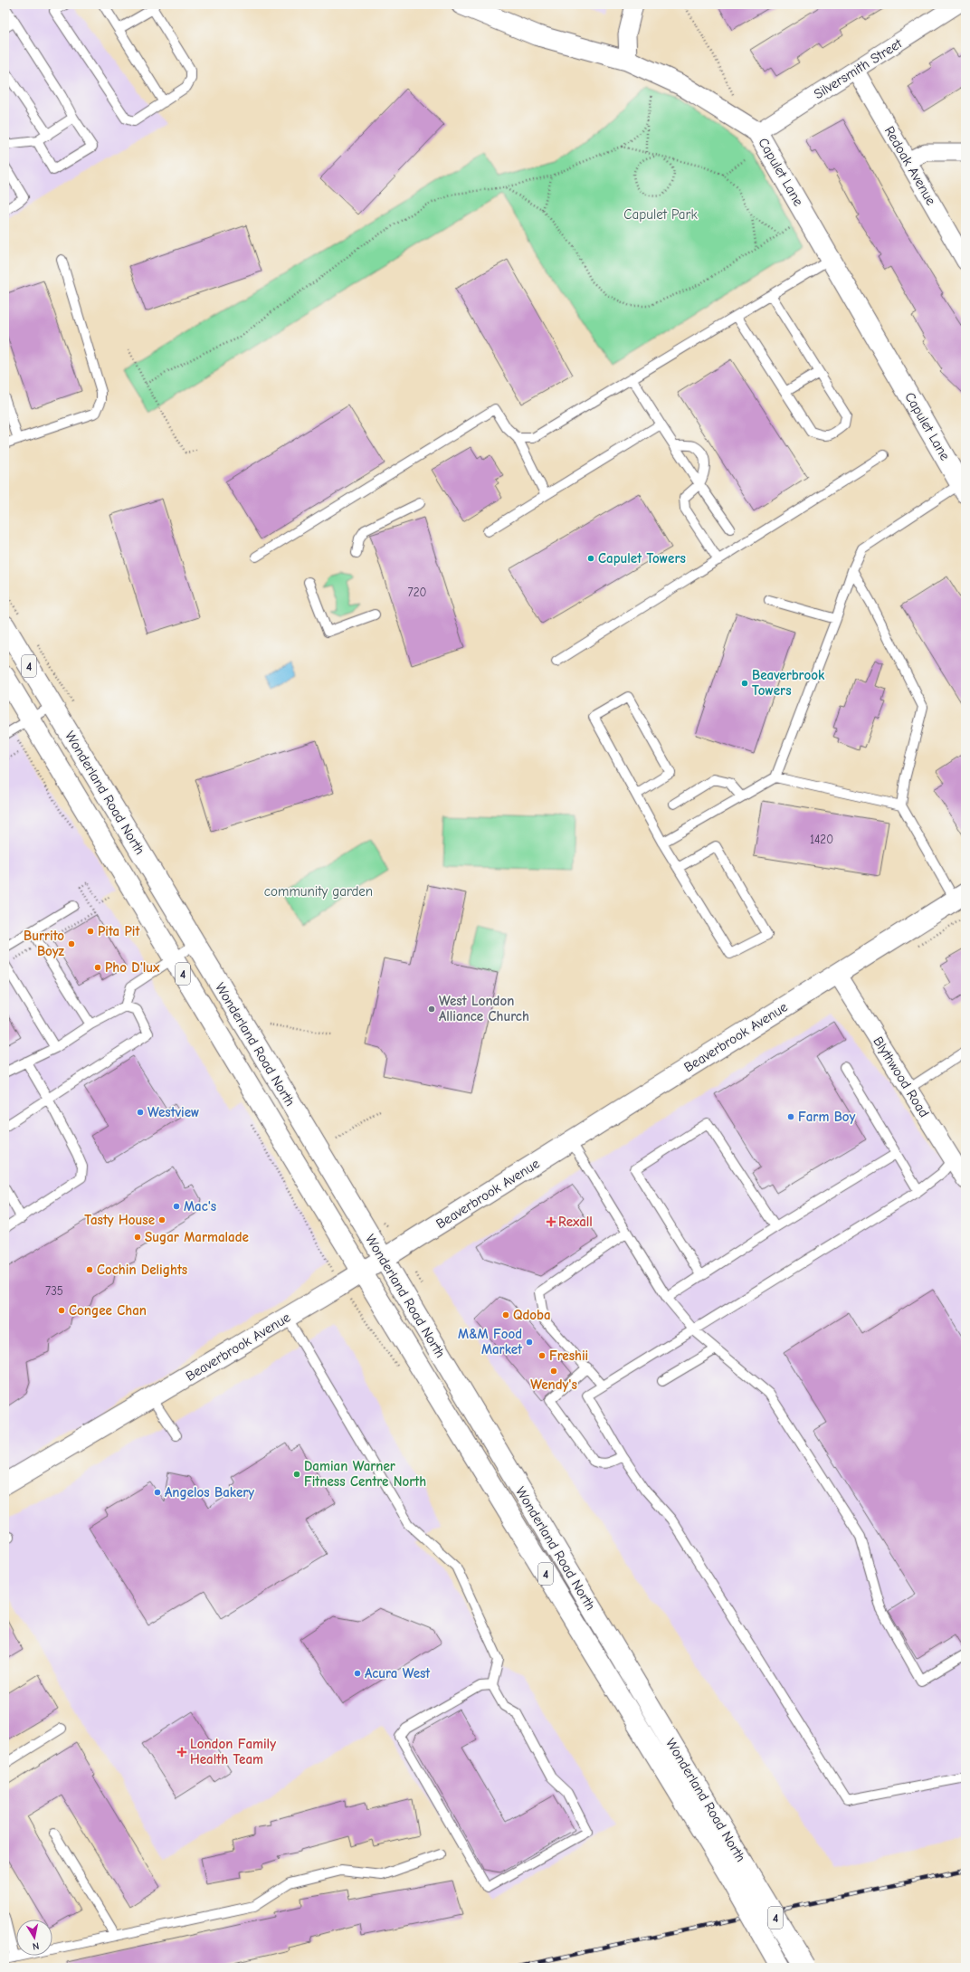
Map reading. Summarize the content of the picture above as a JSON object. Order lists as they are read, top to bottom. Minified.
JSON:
{"streets":{"main road":["Capulet Lane","4","Wonderland Road North","Beaverbrook Avenue"],"street":["Silversmith Street","Redoak Avenue","Blythwood Road"]},"crossings":[["Silversmith Street","Redoak Avenue"],["Silversmith Street","Capulet Lane"],["Wonderland Road North","Beaverbrook Avenue"],["Beaverbrook Avenue","Blythwood Road"]],"parks":["Capulet Park","community garden"],"places":{"other":["Capulet Towers","Beaverbrook Towers","Pita Pit","Burrito Boyz","Pho D'lux","West London Alliance Church","Westview","Farm Boy","Mac's","Tasty House","Sugar Marmalade","Cochin Delights","Congee Chan","Qdoba","M&M Food Market","Freshii","Wendy's","Damian Warner Fitness Centre North","Angelos Bakery","Acura West"],"health":["Rexall","London Family Health Team"]},"house_numbers":["720","1420","735"],"north":"bottom"}
